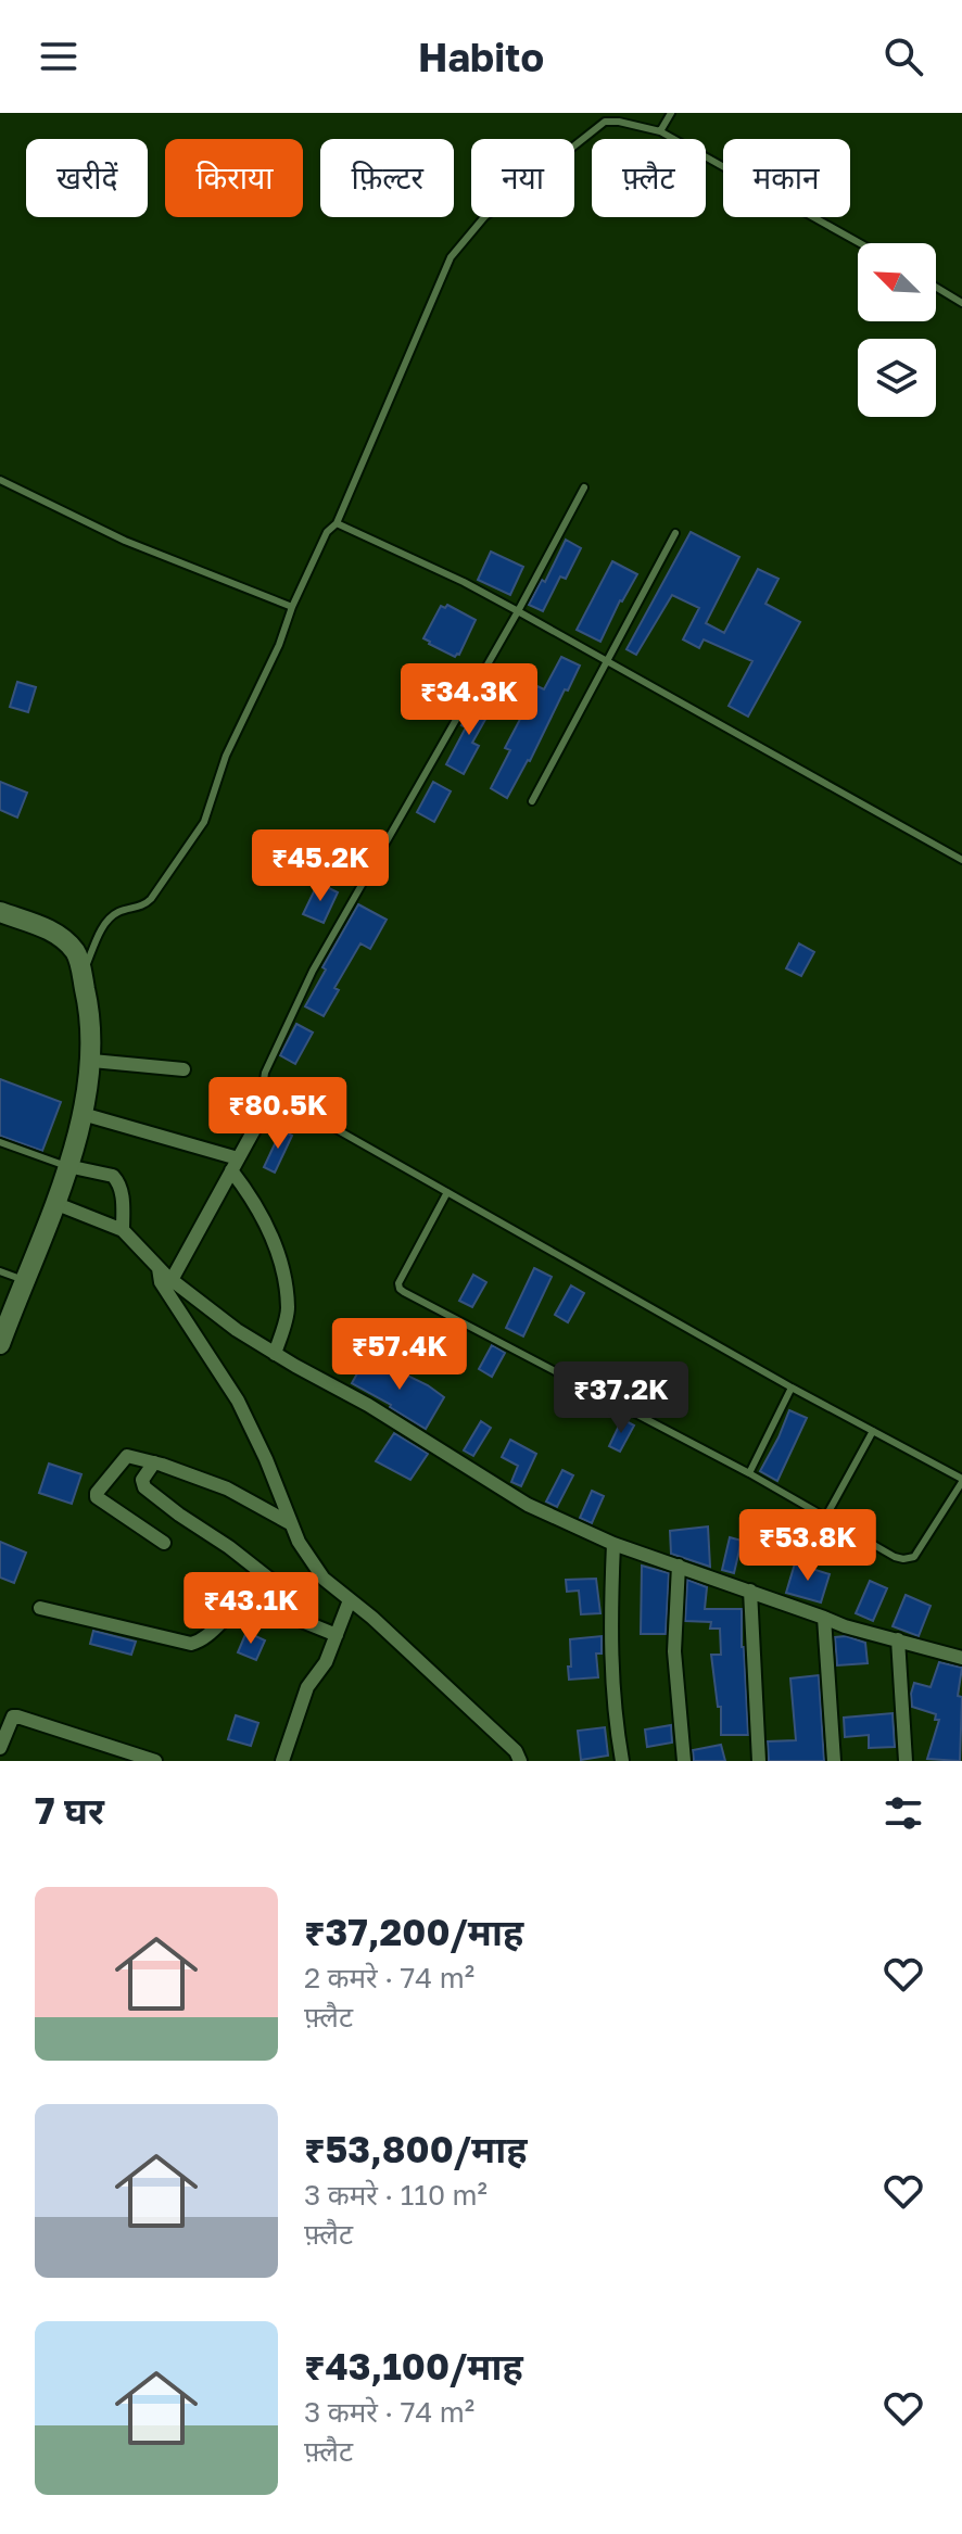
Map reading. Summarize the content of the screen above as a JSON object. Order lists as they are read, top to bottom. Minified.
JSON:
{"north":"top left","page":{"header":"Habito","chip":["खरीदें","किराया","फ़िल्टर","नया","फ़्लैट","मकान"],"price":["₹34.3K","₹45.2K","₹80.5K","₹57.4K","₹37.2K","₹53.8K","₹43.1K"],"heading":"7 घर","list":[{"name":"₹37,200/माह","note":"2 कमरे · 74 m² · फ़्लैट"},{"name":"₹53,800/माह","note":"3 कमरे · 110 m² · फ़्लैट"},{"name":"₹43,100/माह","note":"3 कमरे · 74 m² · फ़्लैट"}]}}
